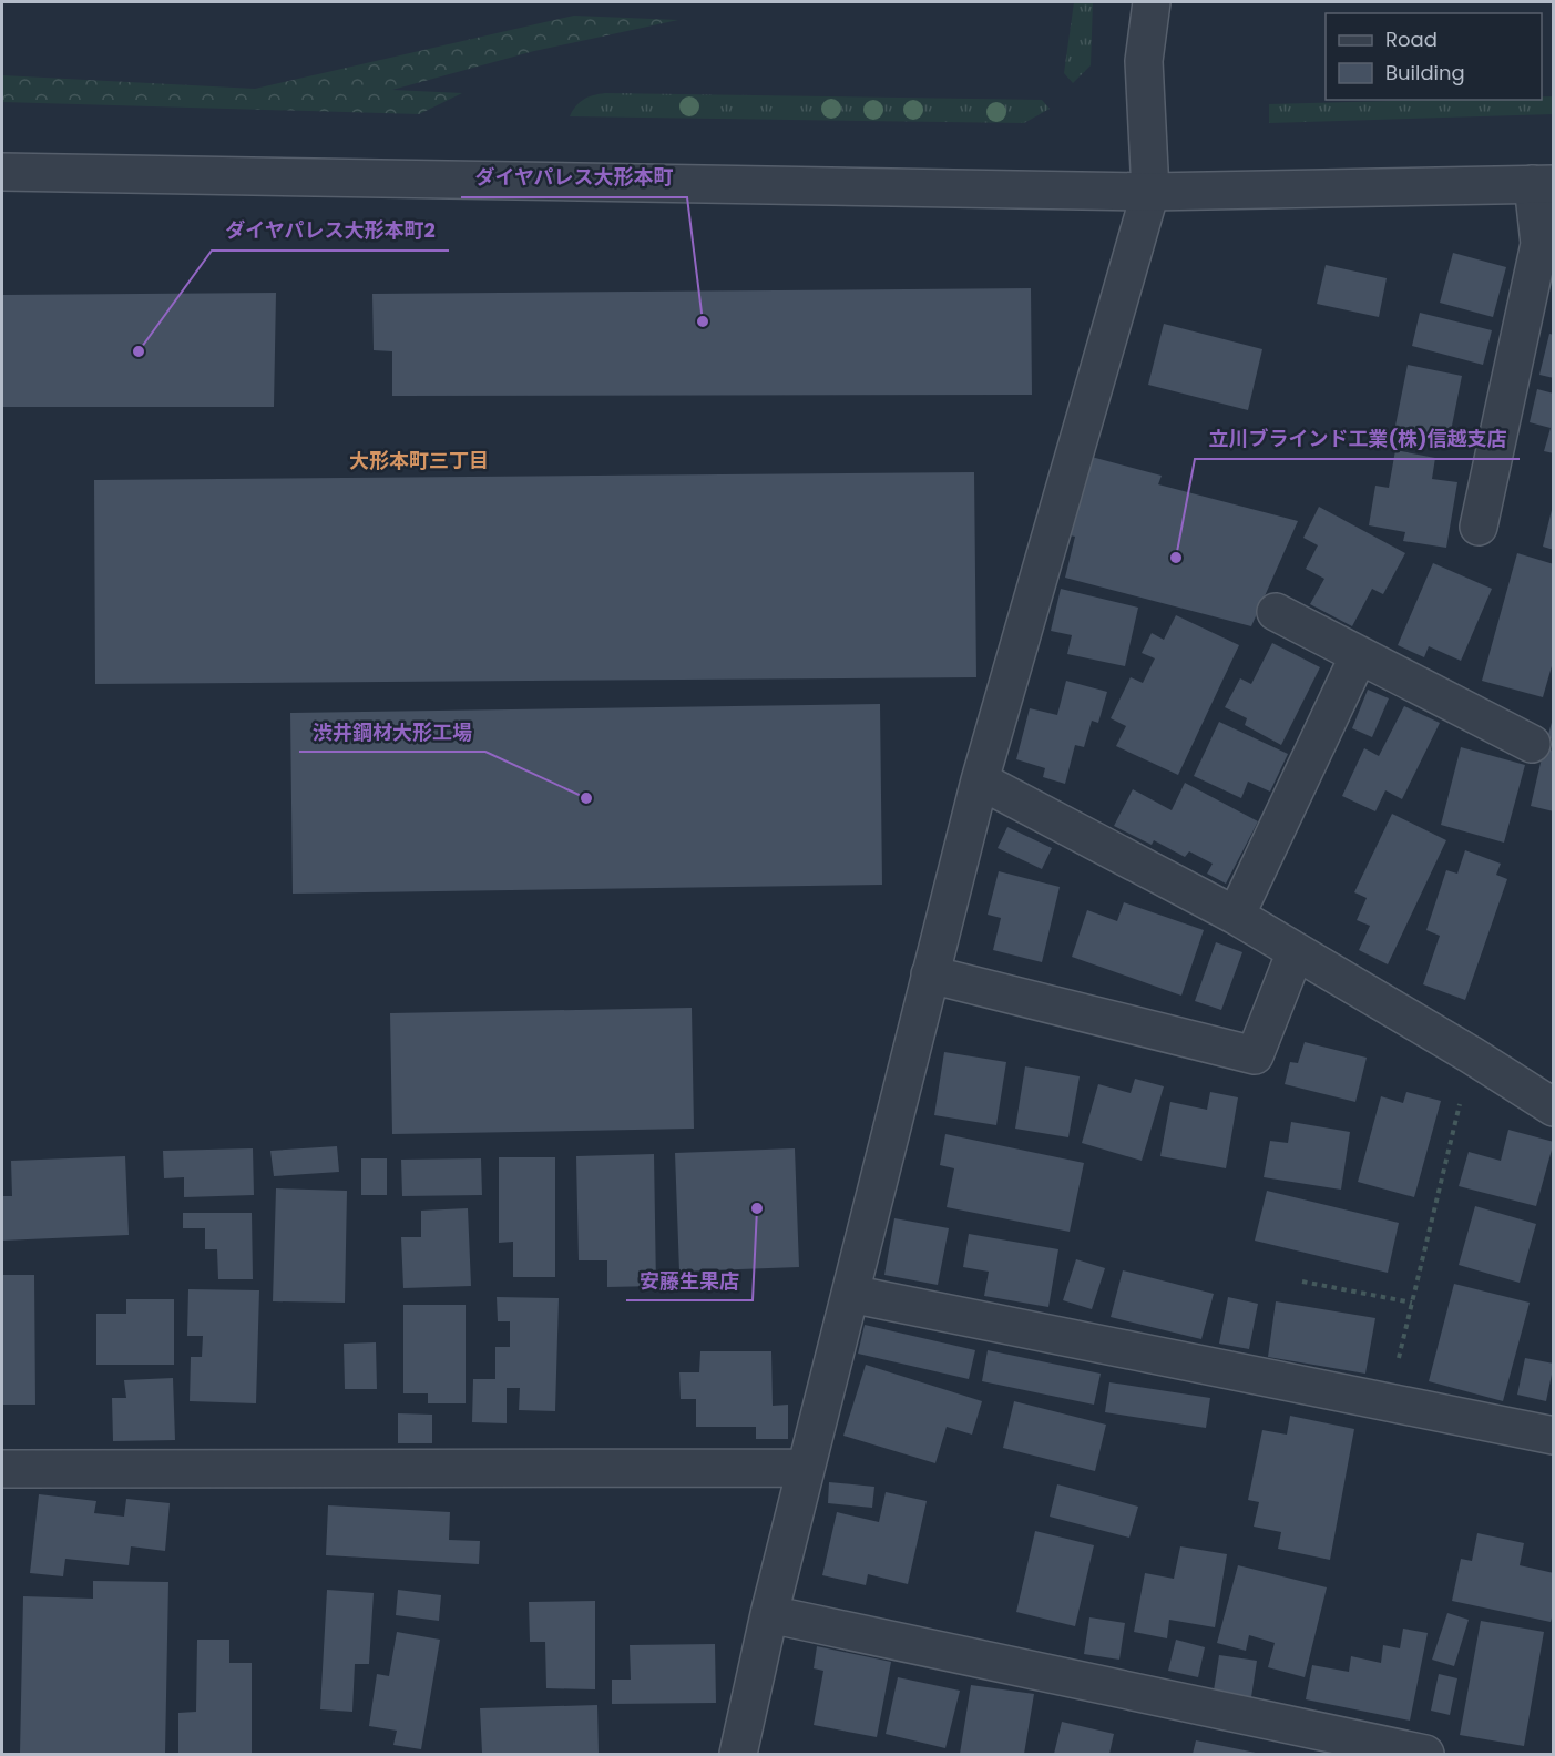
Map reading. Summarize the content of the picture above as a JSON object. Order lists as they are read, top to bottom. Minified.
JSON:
{"districts":["大形本町三丁目"],"places":["ダイヤパレス大形本町","ダイヤパレス大形本町2","立川ブラインド工業(株)信越支店","渋井鋼材大形工場","安藤生果店"],"legend":["Road","Building"]}
